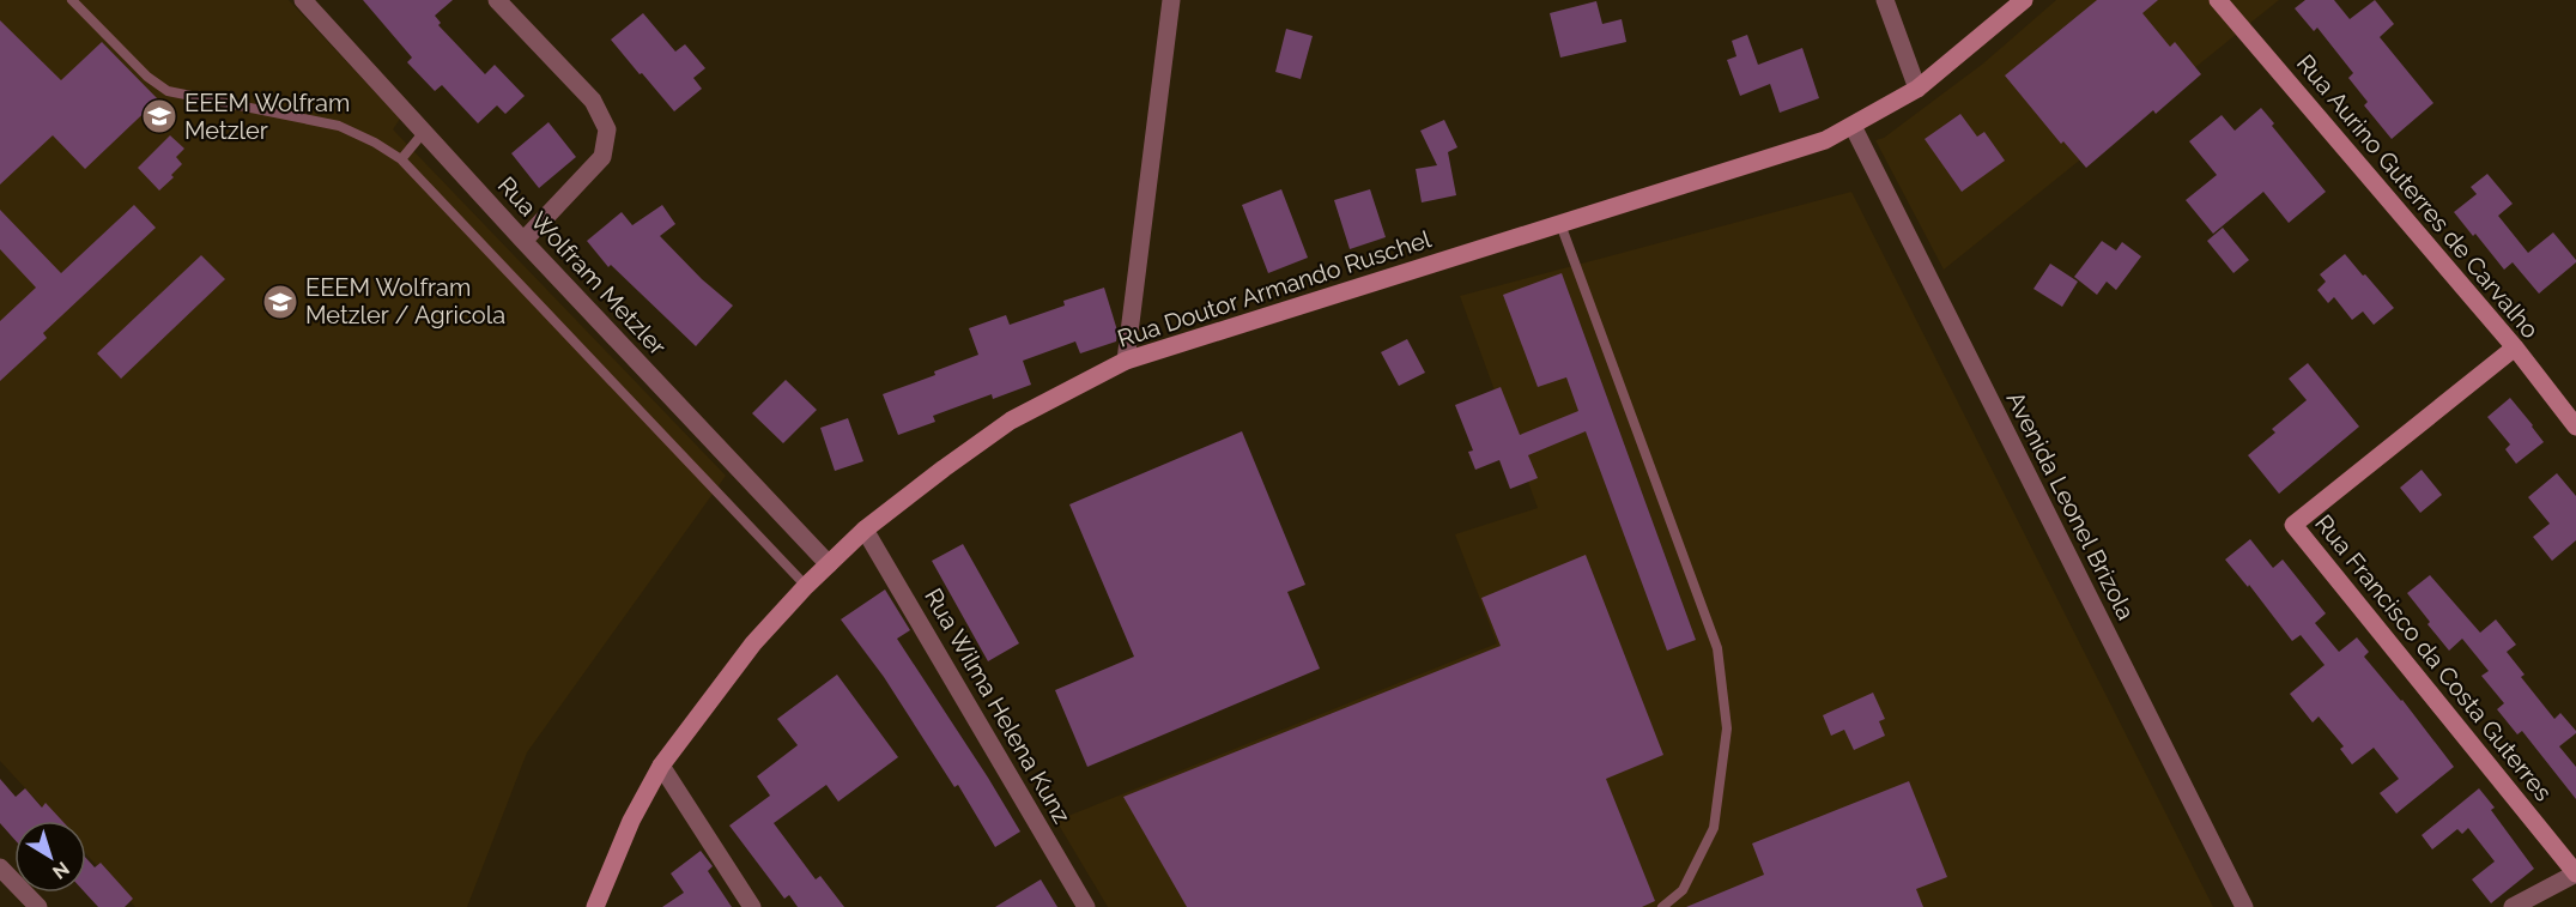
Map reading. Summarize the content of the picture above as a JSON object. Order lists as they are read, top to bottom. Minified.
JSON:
{"streets":{"main road":["Rua Aurino Guterres de Carvalho","Rua Doutor Armando Ruschel","Rua Francisco da Costa Guterres"],"street":["Rua Wolfram Metzler","Avenida Leonel Brizola","Rua Wilma Helena Kunz"]},"crossings":[["Rua Aurino Guterres de Carvalho","Rua Francisco da Costa Guterres"],["Rua Wolfram Metzler","Rua Doutor Armando Ruschel"],["Rua Doutor Armando Ruschel","Avenida Leonel Brizola"],["Rua Doutor Armando Ruschel","Rua Wilma Helena Kunz"]],"places":{"school or university":["EEEM Wolfram Metzler","EEEM Wolfram Metzler / Agricola"]},"north":"bottom right"}
